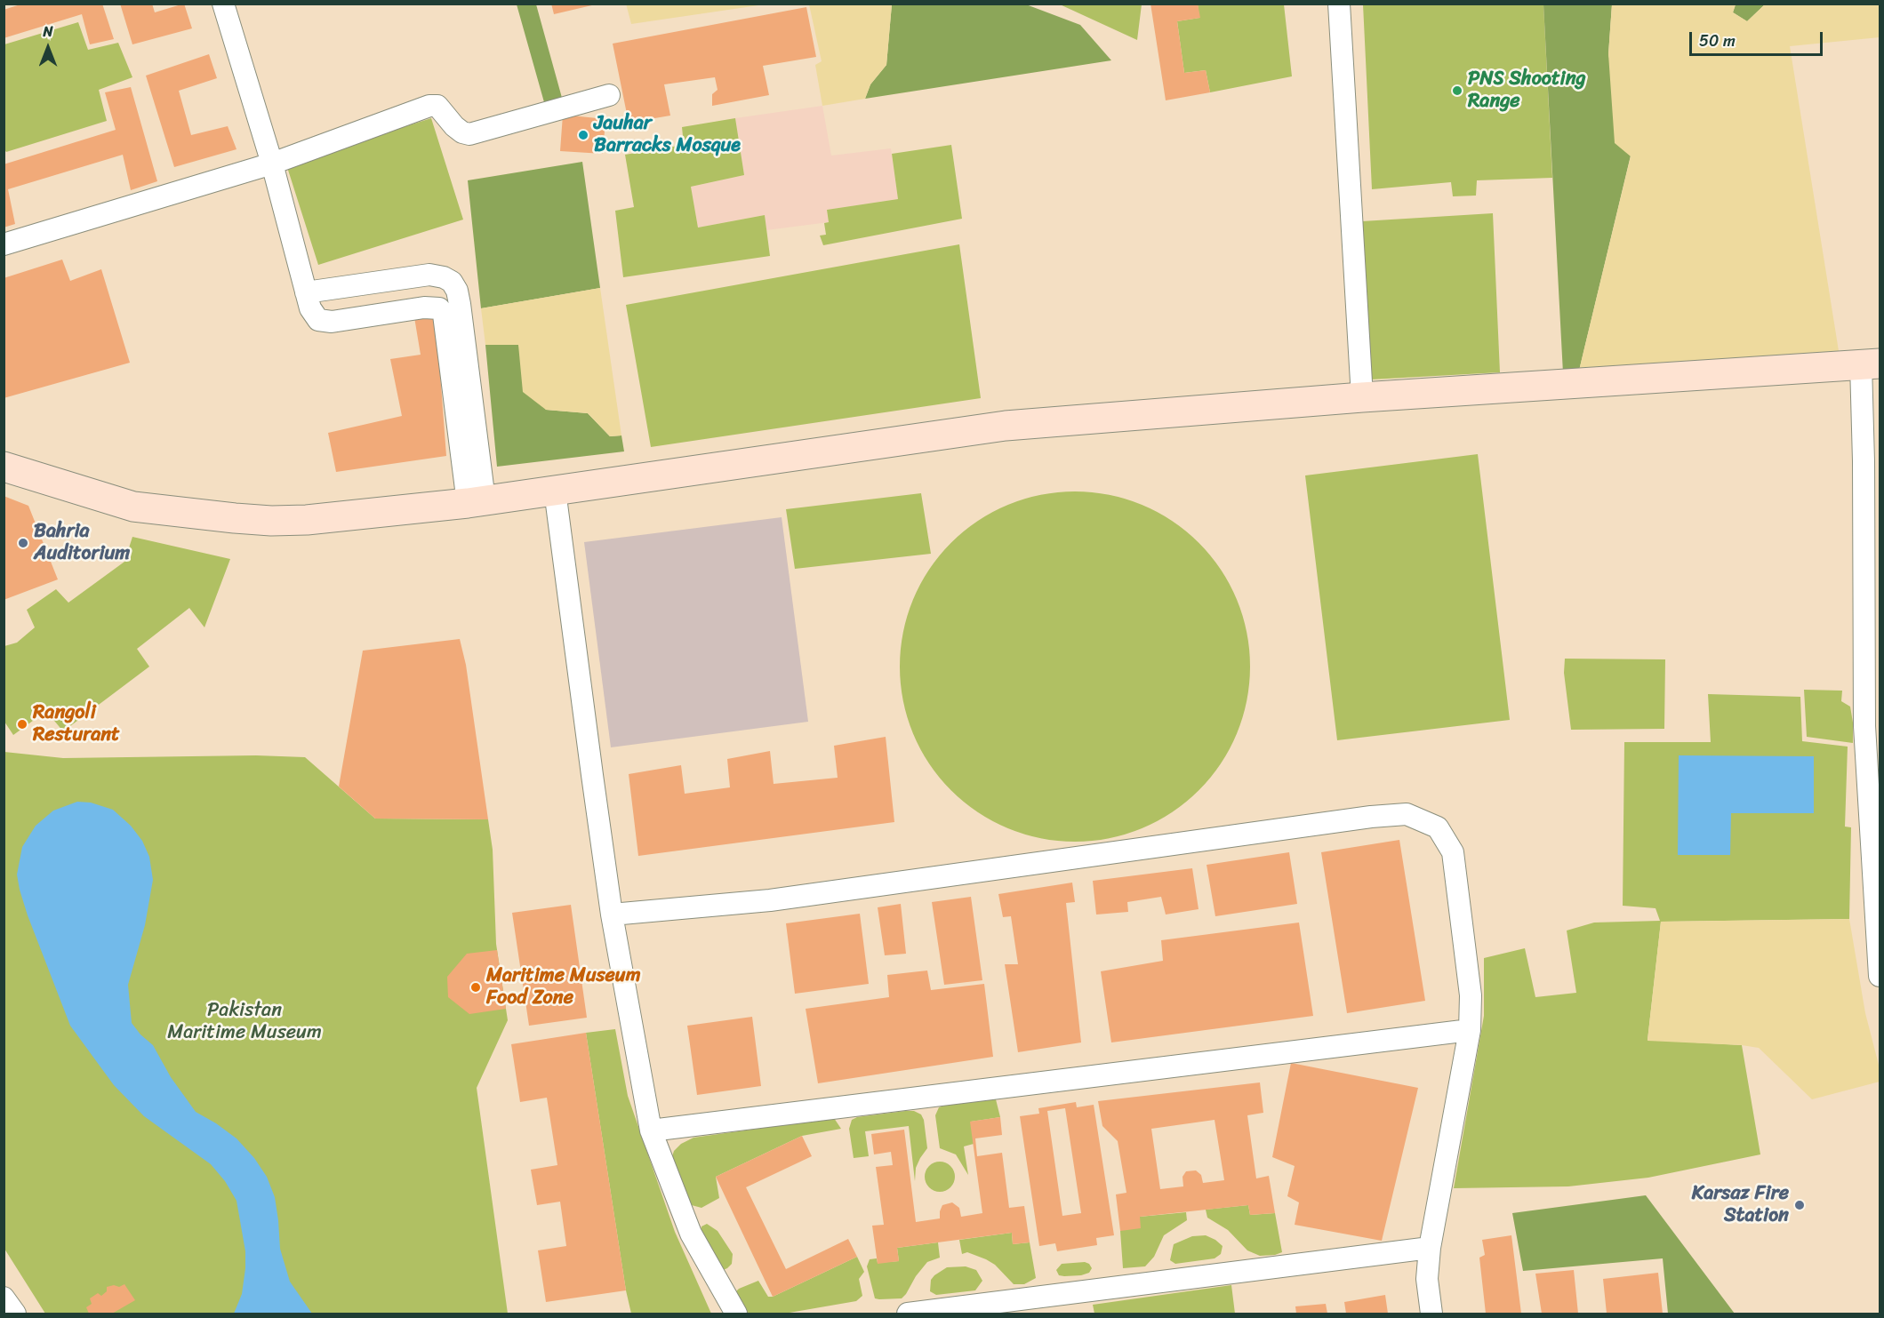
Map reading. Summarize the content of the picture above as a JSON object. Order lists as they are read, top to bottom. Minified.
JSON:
{"parks":["Pakistan Maritime Museum"],"places":["PNS Shooting Range","Jauhar Barracks Mosque","Bahria Auditorium","Rangoli Resturant","Maritime Museum Food Zone","Karsaz Fire Station"],"scale_bar":"50 m","north":"top"}
